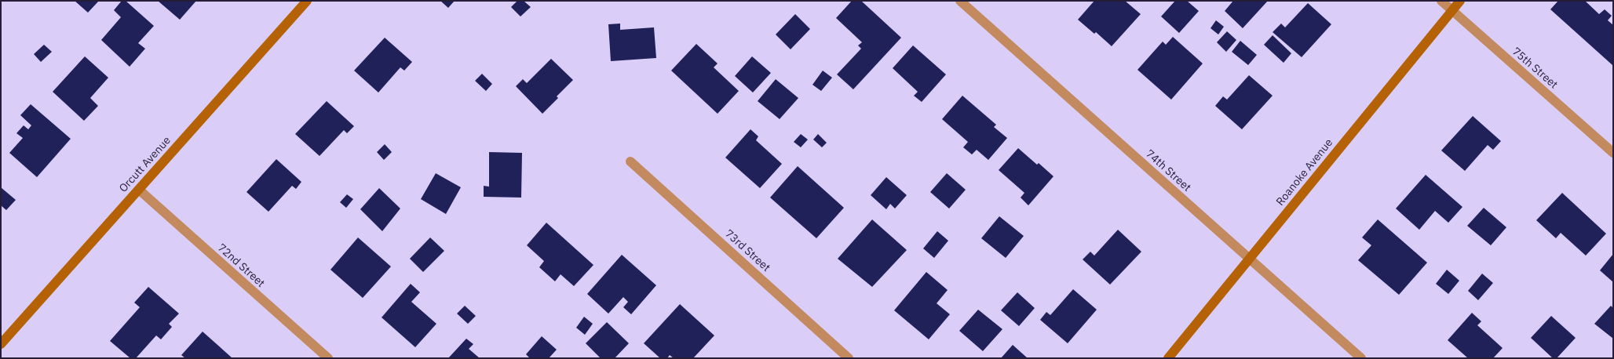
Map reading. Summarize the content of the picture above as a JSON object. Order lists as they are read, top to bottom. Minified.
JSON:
{"streets":{"street":["75th Street","Orcutt Avenue","74th Street","Roanoke Avenue","73rd Street","72nd Street"]},"crossings":[["75th Street","Roanoke Avenue"],["Orcutt Avenue","72nd Street"],["74th Street","Roanoke Avenue"]]}
